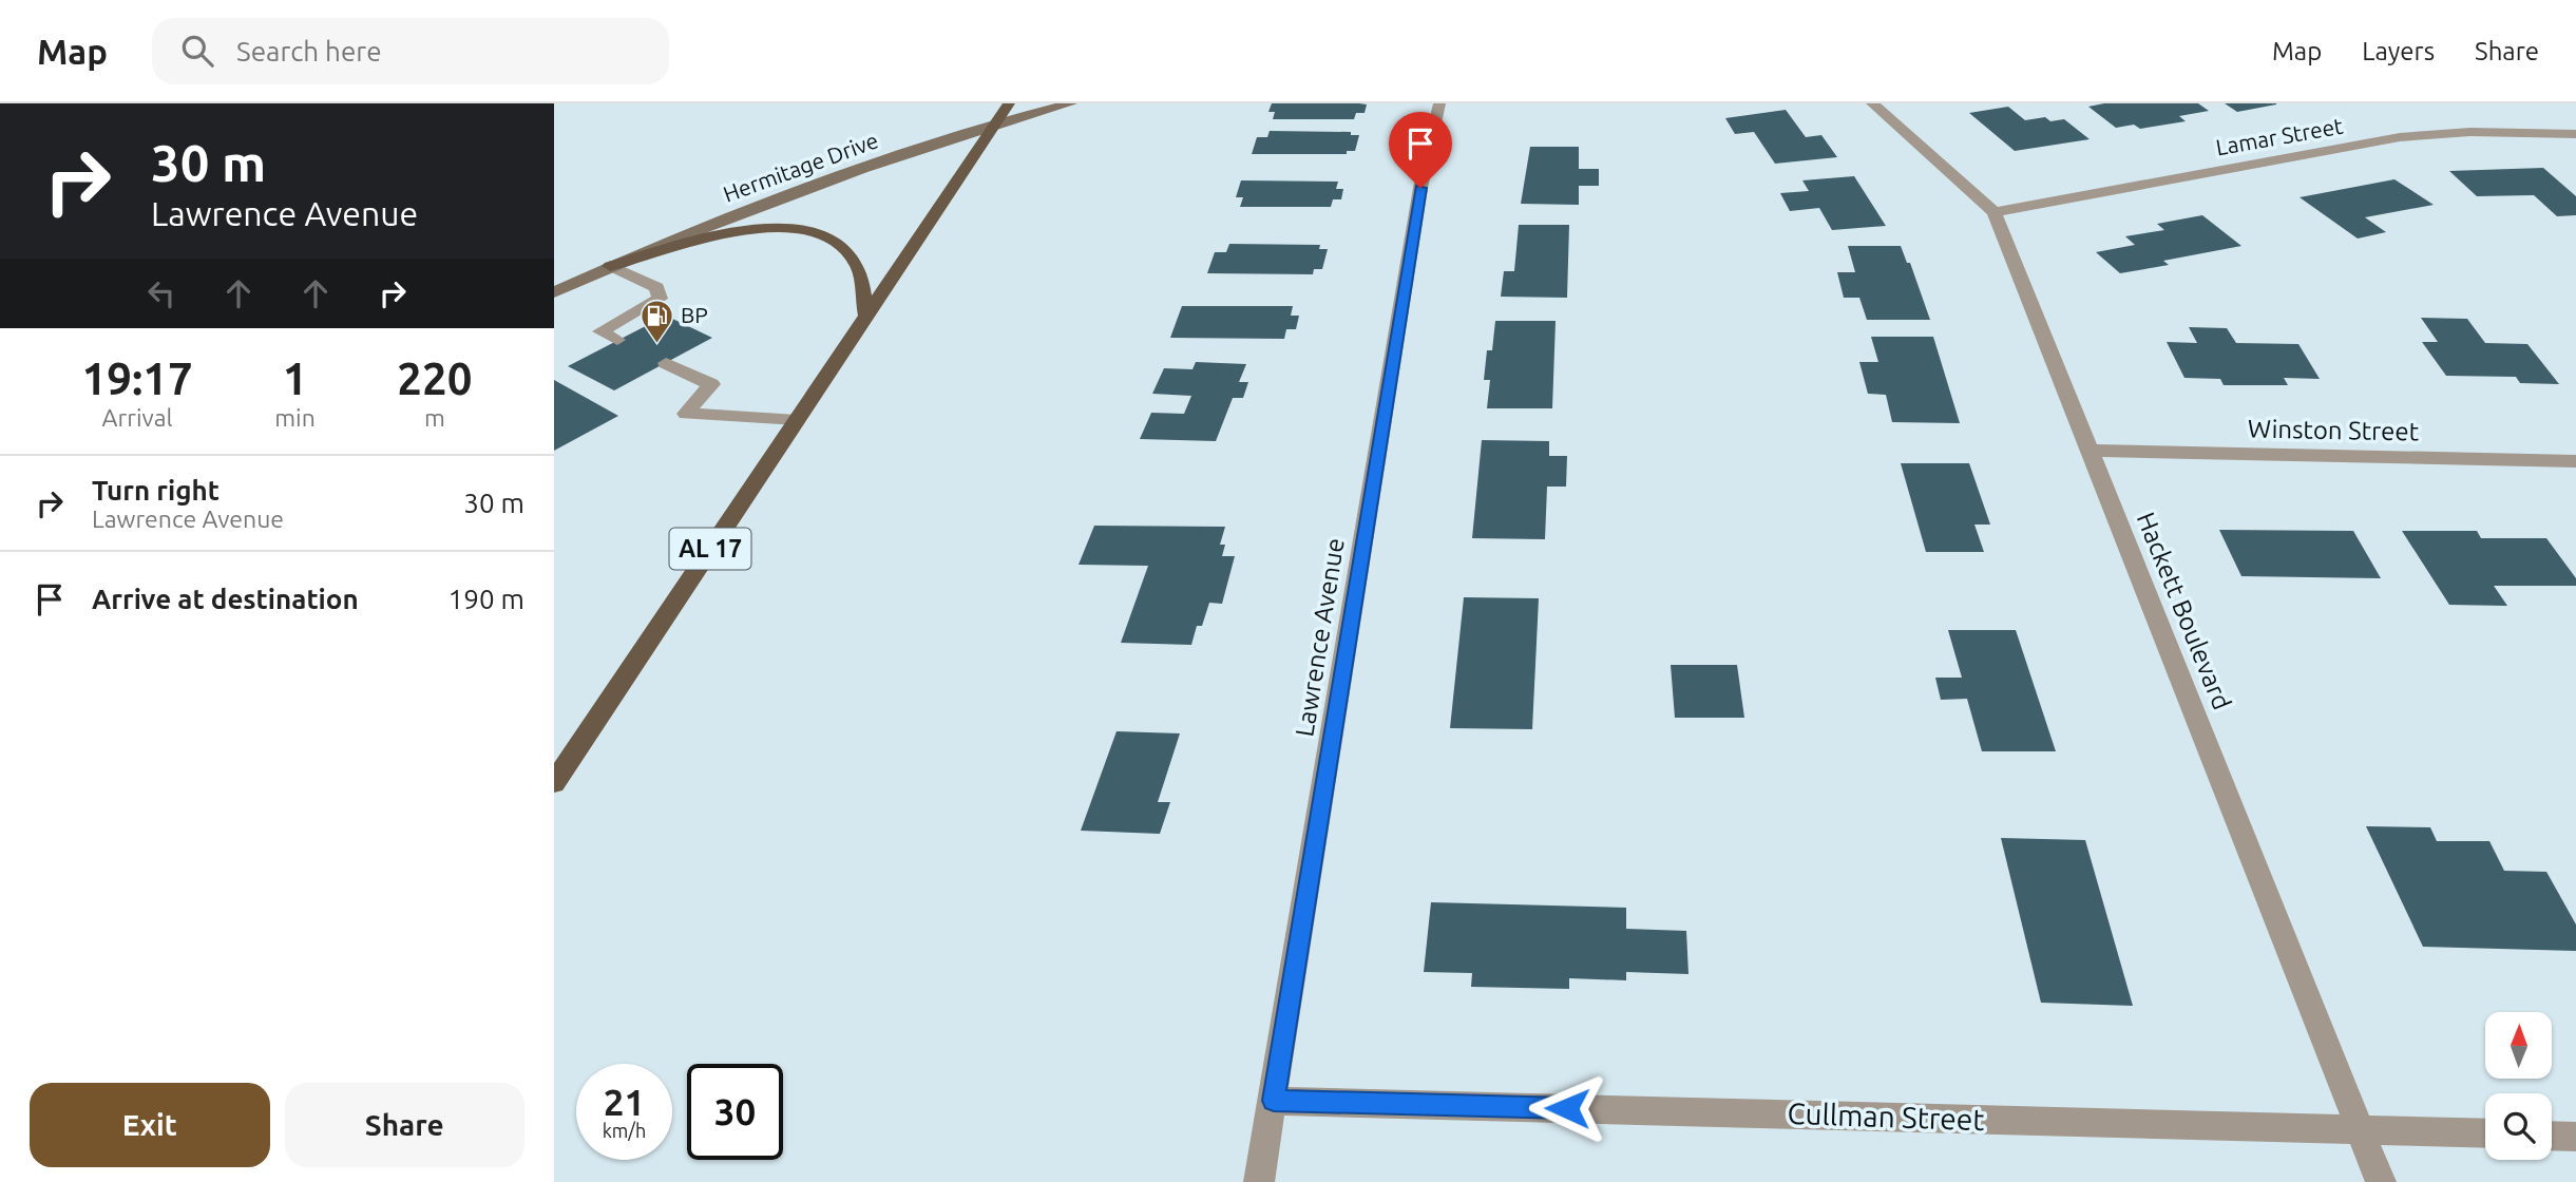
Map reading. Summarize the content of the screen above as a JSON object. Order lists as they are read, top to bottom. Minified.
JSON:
{"streets":{"main road":["AL 17"],"street":["Lamar Street","Hermitage Drive","Winston Street","Hackett Boulevard","Lawrence Avenue","Cullman Street"]},"crossings":[["Lamar Street","Hackett Boulevard"],["Hermitage Drive","AL 17"],["Winston Street","Hackett Boulevard"],["Hackett Boulevard","Cullman Street"],["Lawrence Avenue","Cullman Street"]],"places":{"fuel station":["BP"]},"north":"top","page":{"header":"Map","search":"Search here","nav":["Map","Layers","Share"],"turn":["30 m","Lawrence Avenue"],"eta":["19:17","Arrival","1","min","220","m"],"list":[{"name":"Turn right","note":"Lawrence Avenue","value":"30 m"},{"name":"Arrive at destination","value":"190 m"}],"speed":"21 km/h","limit":"30","buttons":["Exit","Share"]}}
